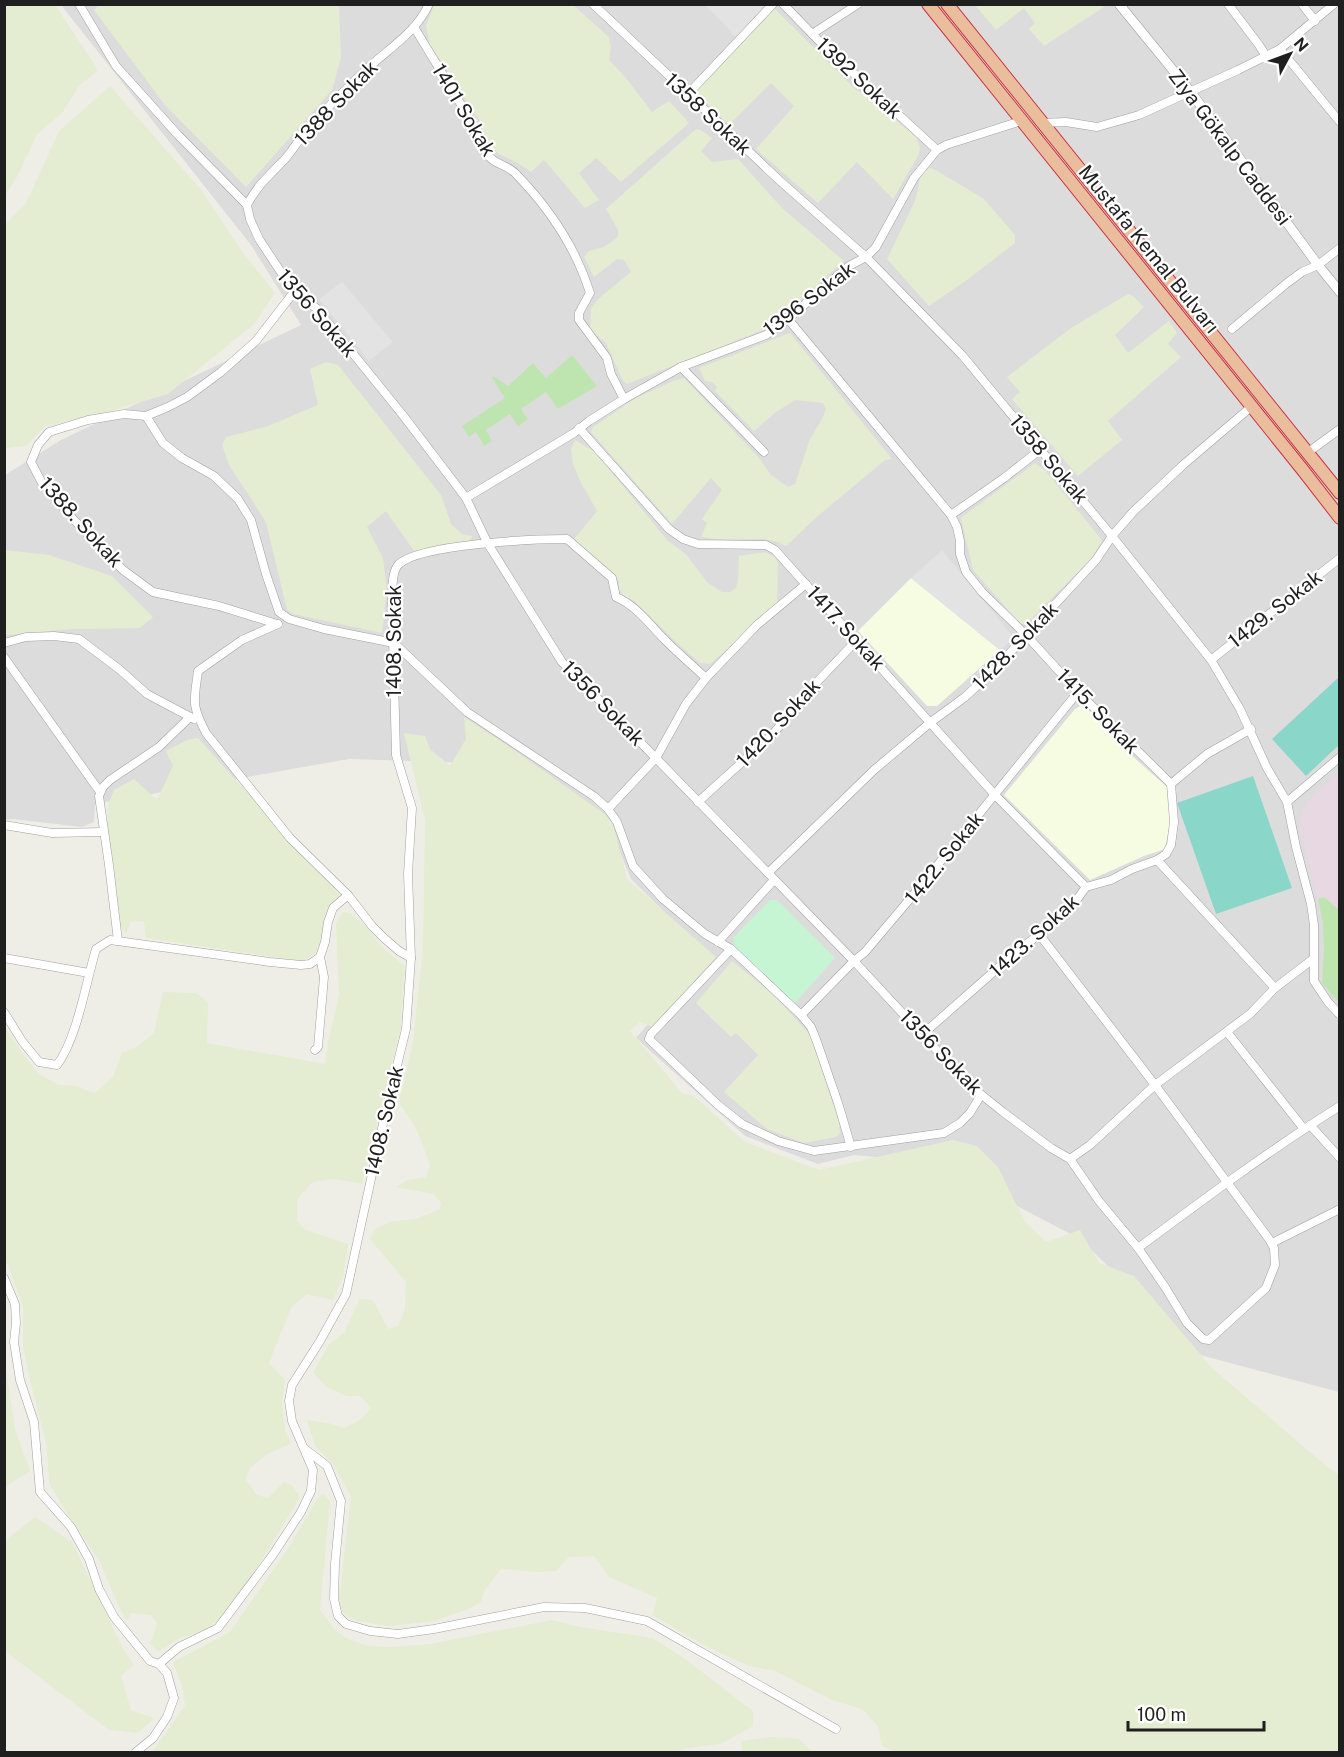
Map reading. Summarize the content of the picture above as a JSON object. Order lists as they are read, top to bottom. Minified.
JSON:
{"streets":{"highway":["Mustafa Kemal Bulvarı"],"street":["1392 Sokak","1388 Sokak","1401 Sokak","1358 Sokak","Ziya Gökalp Caddesi","1396 Sokak","1356 Sokak","1388. Sokak","1429. Sokak","1417. Sokak","1408. Sokak","1428. Sokak","1415. Sokak","1420. Sokak","1422. Sokak","1423. Sokak"]},"crossings":[["1392 Sokak","1396 Sokak"],["1388 Sokak","1401 Sokak"],["1388 Sokak","1356 Sokak"],["1401 Sokak","1396 Sokak"],["1358 Sokak","1396 Sokak"],["1358 Sokak","1429. Sokak"],["1358 Sokak","1428. Sokak"],["Mustafa Kemal Bulvarı","1428. Sokak"],["1396 Sokak","1356 Sokak"],["1396 Sokak","1417. Sokak"],["1356 Sokak","1388. Sokak"],["1356 Sokak","1408. Sokak"],["1356 Sokak","1428. Sokak"],["1356 Sokak","1420. Sokak"],["1356 Sokak","1422. Sokak"],["1356 Sokak","1423. Sokak"],["1417. Sokak","1428. Sokak"],["1417. Sokak","1420. Sokak"],["1417. Sokak","1422. Sokak"],["1417. Sokak","1423. Sokak"],["1428. Sokak","1415. Sokak"],["1415. Sokak","1422. Sokak"]],"scale_bar":"100 m","north":"top right"}
